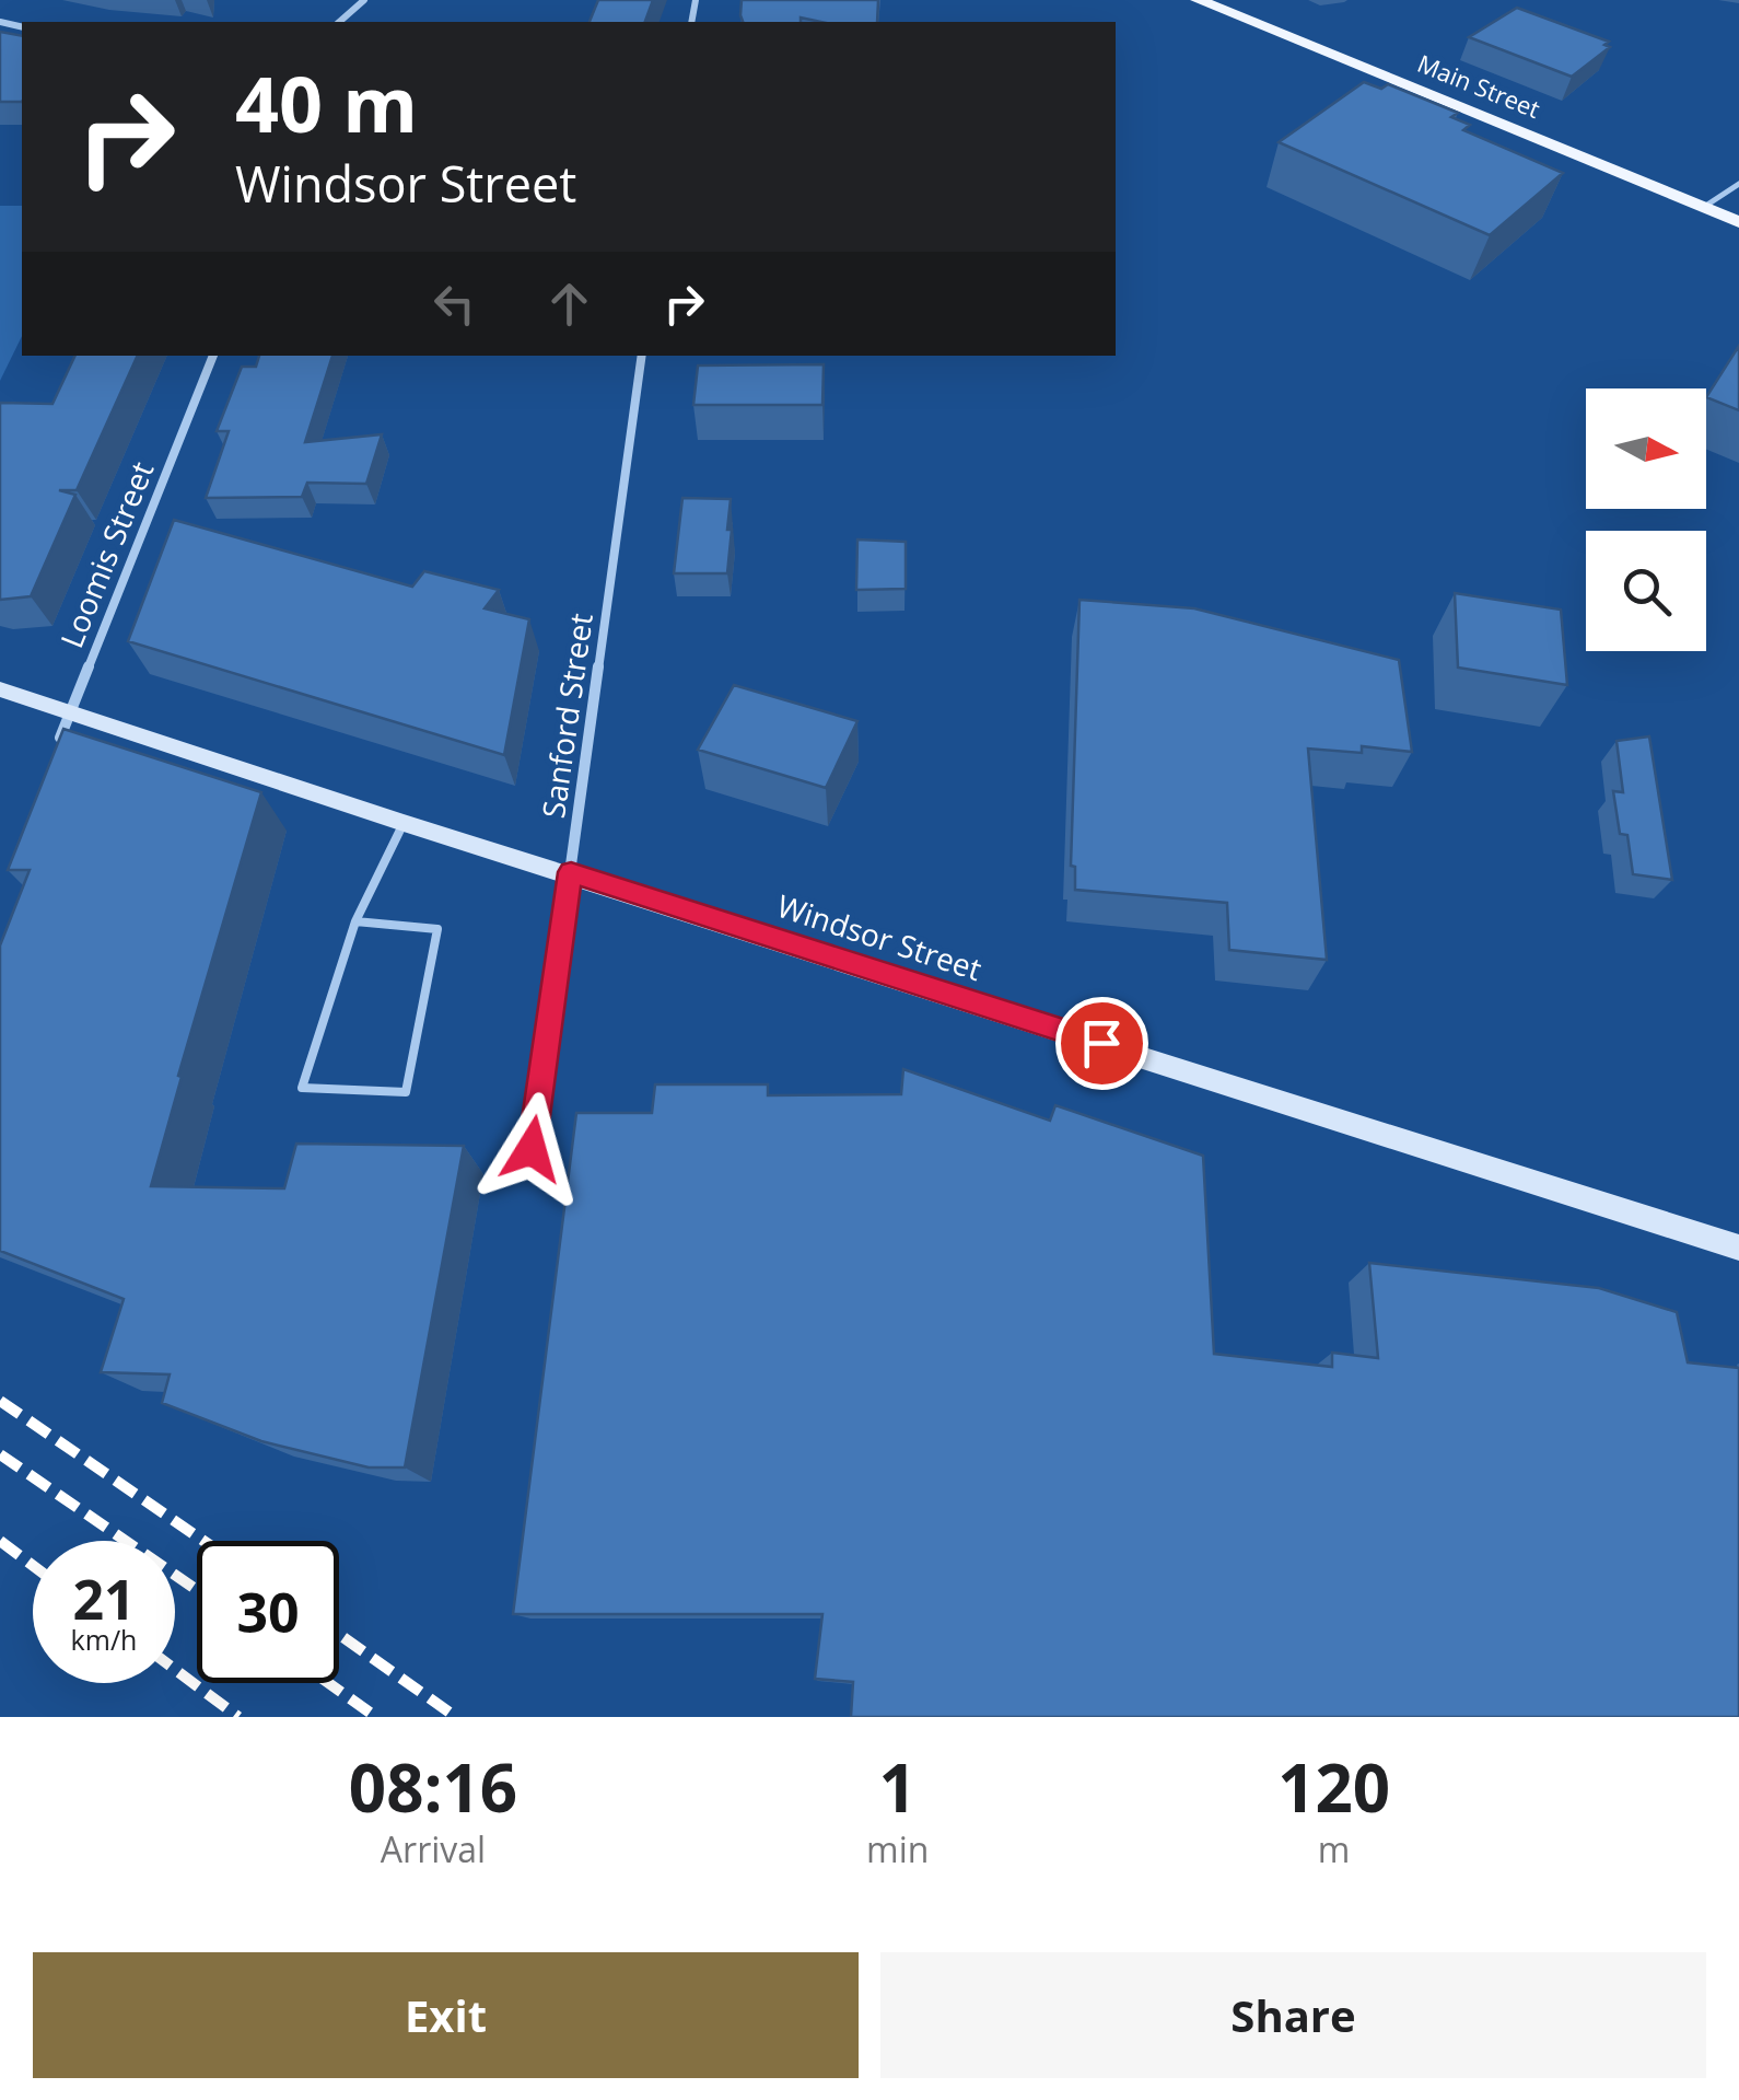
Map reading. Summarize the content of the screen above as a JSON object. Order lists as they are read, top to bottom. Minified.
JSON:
{"streets":{"main road":["Main Street","Windsor Street"],"street":["Loomis Street","Sanford Street"]},"crossings":[["Loomis Street","Windsor Street"],["Sanford Street","Windsor Street"]],"north":"right","page":{"turn":["40 m","Windsor Street"],"speed":"21 km/h","limit":"30","eta":["08:16","Arrival","1","min","120","m"],"buttons":["Exit","Share"]}}
